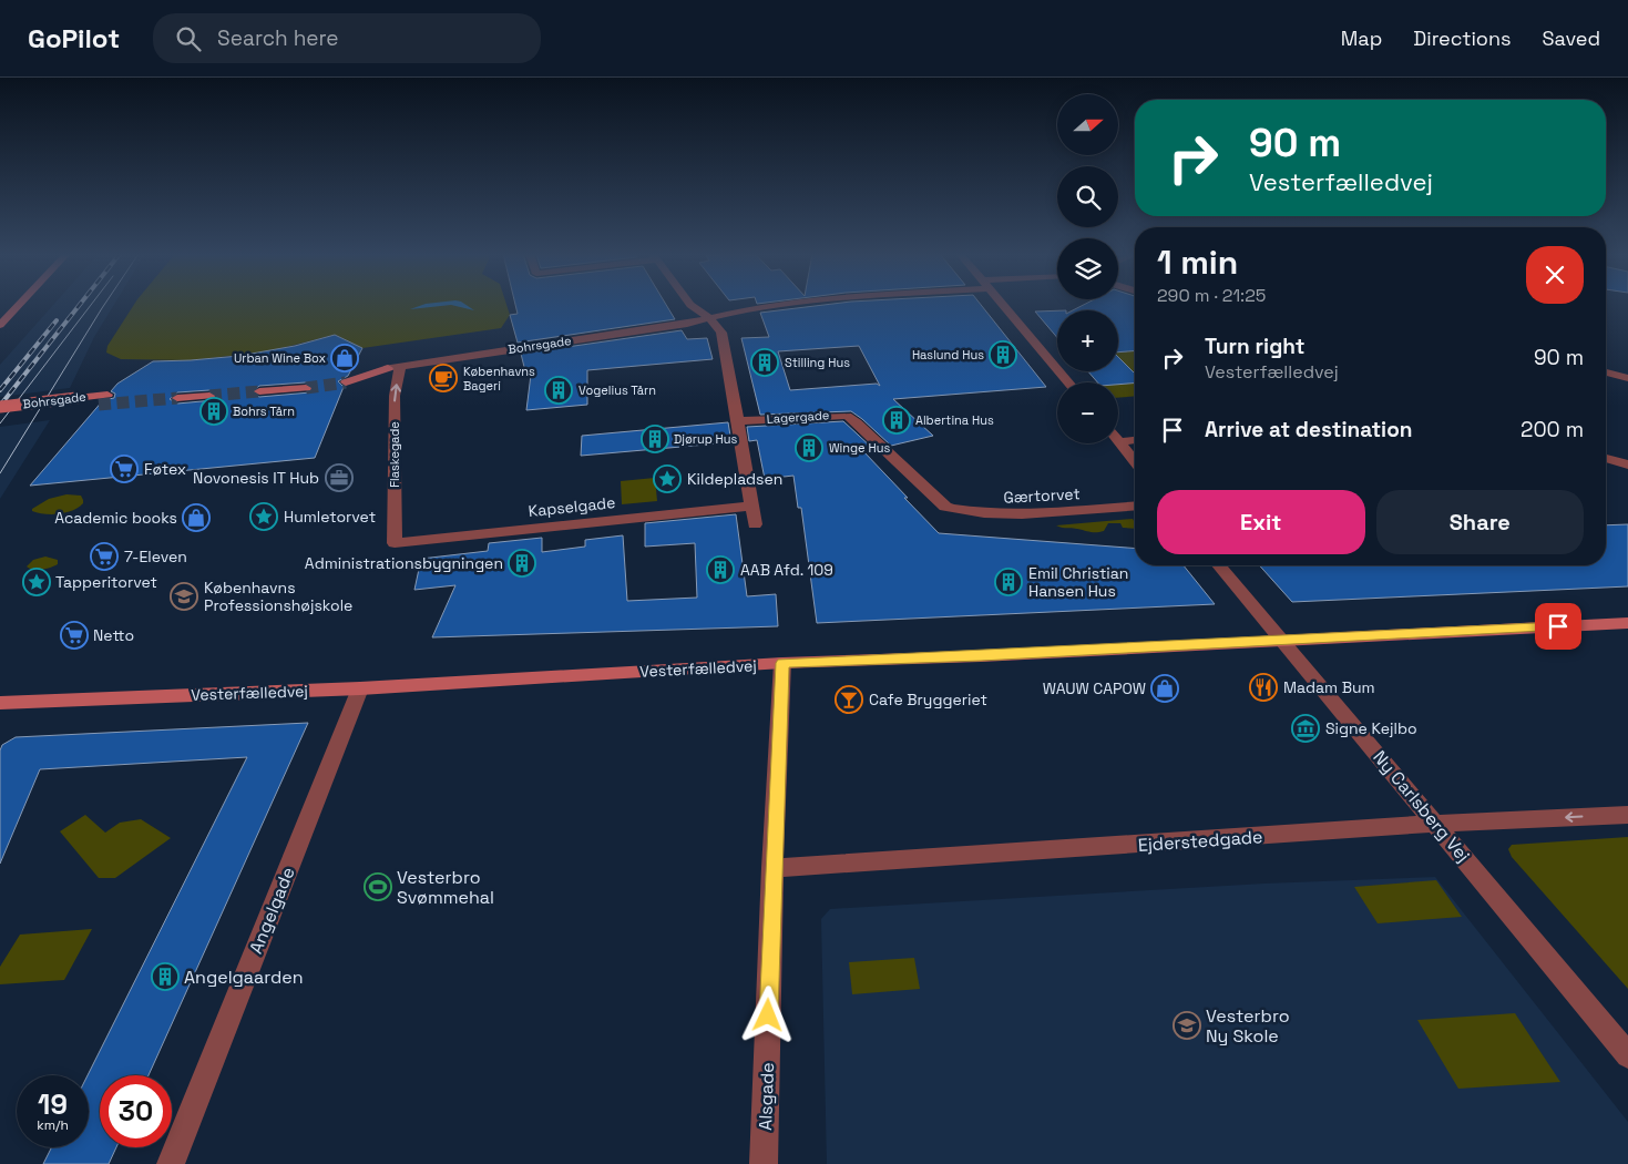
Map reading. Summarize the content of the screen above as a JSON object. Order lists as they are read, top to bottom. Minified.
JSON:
{"streets":{"street":["Bohrsgade","Lagergade","Flaskegade","Gærtorvet","Kapselgade","Vesterfælledvej","Ny Carlsberg Vej","Ejderstedgade","Angelgade","Alsgade"]},"crossings":[["Bohrsgade","Flaskegade"],["Lagergade","Gærtorvet"],["Flaskegade","Kapselgade"],["Vesterfælledvej","Ny Carlsberg Vej"],["Vesterfælledvej","Angelgade"],["Vesterfælledvej","Alsgade"],["Ny Carlsberg Vej","Ejderstedgade"],["Ejderstedgade","Alsgade"]],"one_way":["Flaskegade"],"places":{"building":["Haslund Hus","Stilling Hus","Vogelius Tårn","Bohrs Tårn","Albertina Hus","Djørup Hus","Winge Hus","Administrationsbygningen","AAB Afd. 109","Emil Christian Hansen Hus","Angelgaarden"],"shop":["Urban Wine Box","Academic books","WAUW CAPOW"],"cafe":["Københavns Bageri"],"supermarket":["Føtex","7-Eleven","Netto"],"office":["Novonesis IT Hub"],"place":["Kildepladsen","Humletorvet","Tapperitorvet"],"school or university":["Københavns Professionshøjskole","Vesterbro Ny Skole"],"restaurant":["Madam Bum"],"bar":["Cafe Bryggeriet"],"museum":["Signe Kejlbo"],"sports":["Vesterbro Svømmehal"]},"north":"right","page":{"header":"GoPilot","search":"Search here","nav":["Map","Directions","Saved"],"map_buttons":["+","−"],"turn":["90 m","Vesterfælledvej"],"heading":["1 min","290 m · 21:25"],"list":[{"name":"Turn right","note":"Vesterfælledvej","value":"90 m"},{"name":"Arrive at destination","value":"200 m"}],"buttons":["Exit","Share"],"speed":"19 km/h","limit":"30"}}
